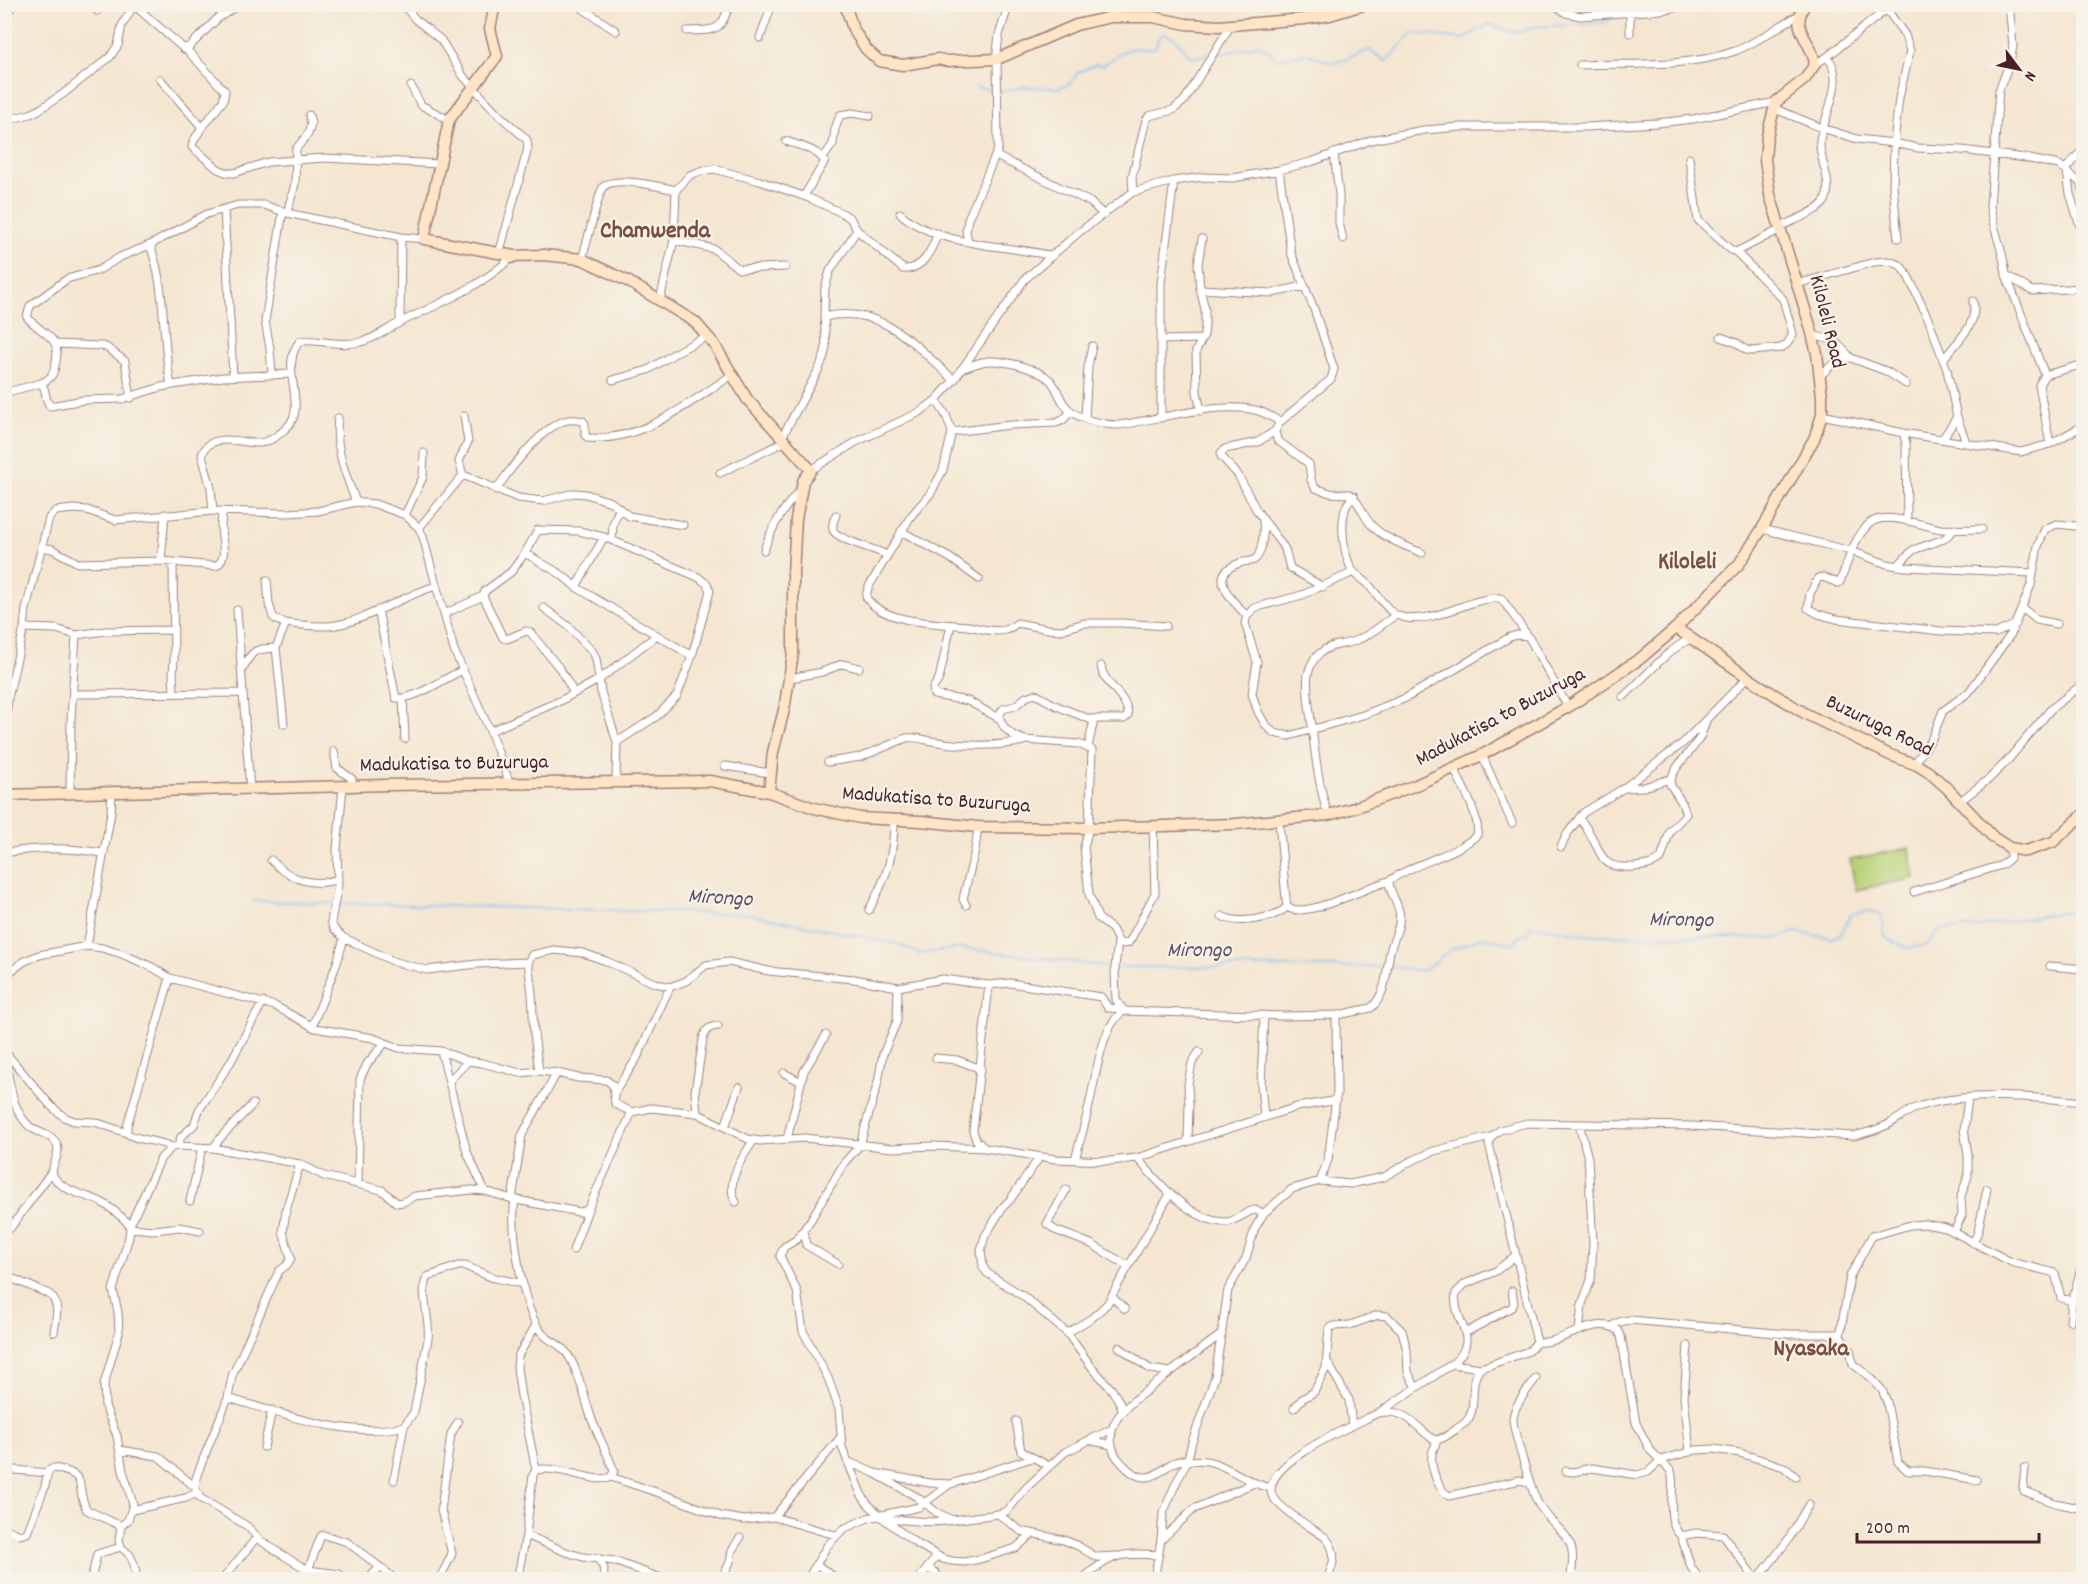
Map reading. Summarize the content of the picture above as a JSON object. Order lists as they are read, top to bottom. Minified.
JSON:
{"streets":{"main road":["Kiloleli Road","Madukatisa to Buzuruga","Buzuruga Road"]},"crossings":[["Kiloleli Road","Madukatisa to Buzuruga"],["Kiloleli Road","Buzuruga Road"],["Madukatisa to Buzuruga","Buzuruga Road"]],"districts":["Chamwenda","Kiloleli","Nyasaka"],"water":["Mirongo"],"scale_bar":"200 m","north":"bottom right"}
